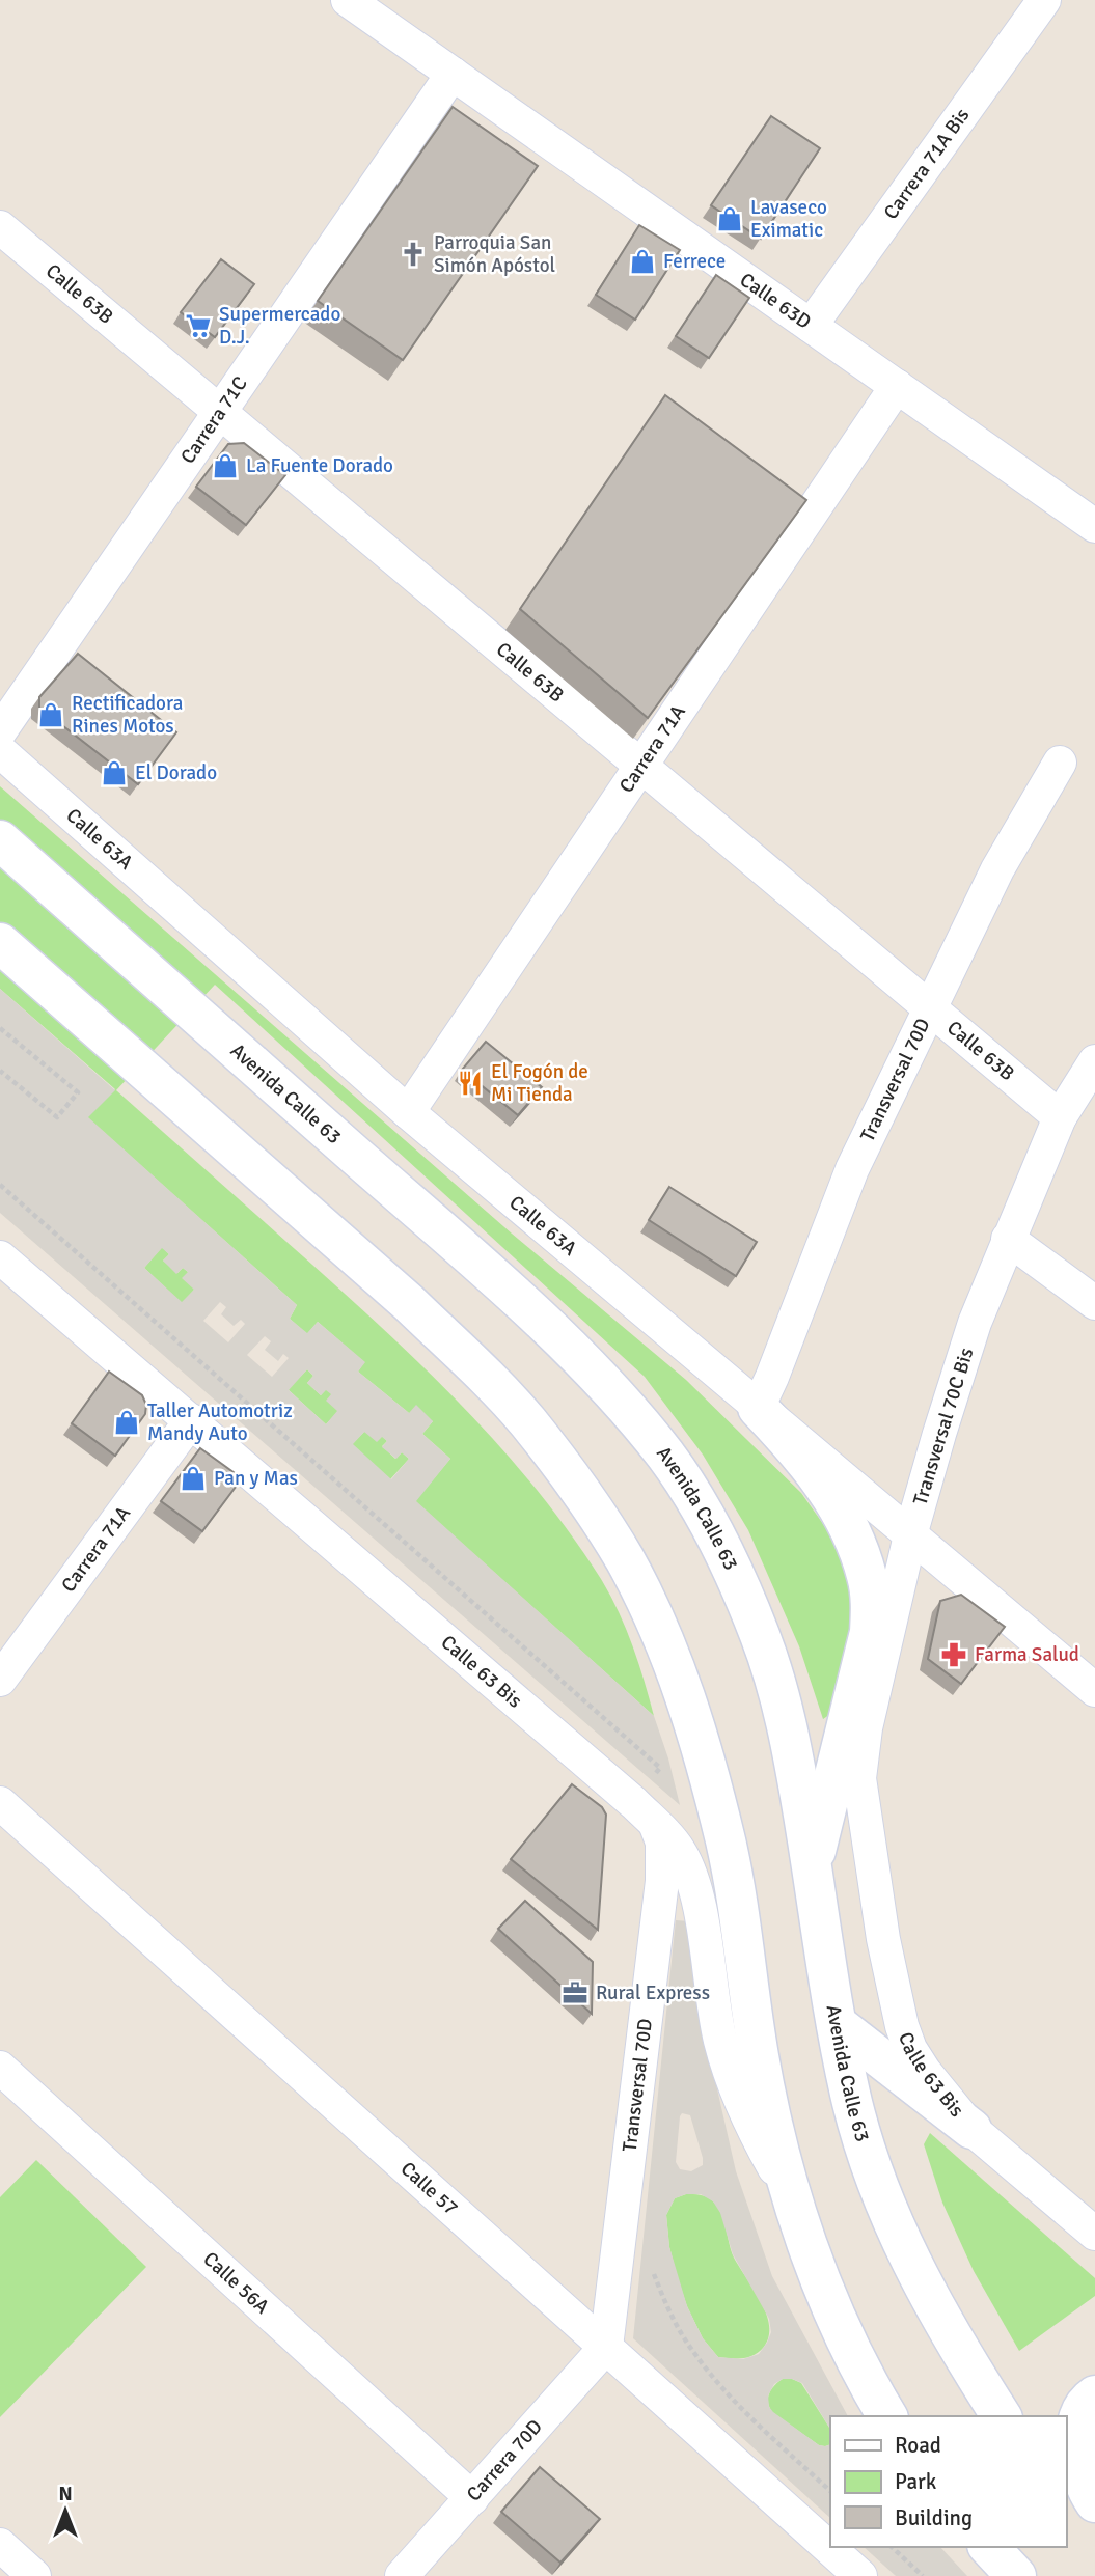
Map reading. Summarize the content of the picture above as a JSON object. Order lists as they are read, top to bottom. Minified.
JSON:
{"streets":{"main road":["Avenida Calle 63"],"street":["Carrera 71A Bis","Calle 63B","Calle 63D","Carrera 71C","Carrera 71A","Calle 63A","Transversal 70D","Transversal 70C Bis","Calle 63 Bis","Calle 57","Calle 56A","Carrera 70D"]},"crossings":[["Carrera 71A Bis","Calle 63D"],["Calle 63B","Carrera 71C"],["Calle 63B","Carrera 71A"],["Calle 63B","Transversal 70D"],["Calle 63B","Transversal 70C Bis"],["Calle 63D","Carrera 71C"],["Calle 63D","Carrera 71A"],["Carrera 71A","Calle 63A"],["Carrera 71A","Calle 63 Bis"],["Calle 63A","Transversal 70D"],["Calle 63A","Transversal 70C Bis"],["Transversal 70D","Calle 63 Bis"],["Transversal 70D","Calle 57"],["Transversal 70D","Carrera 70D"],["Transversal 70C Bis","Calle 63 Bis"],["Calle 57","Carrera 70D"],["Calle 56A","Carrera 70D"]],"places":{"shop":["Lavaseco Eximatic","Ferrece","La Fuente Dorado","Rectificadora Rines Motos","El Dorado","Taller Automotriz Mandy Auto","Pan y Mas"],"church":["Parroquia San Simón Apóstol"],"supermarket":["Supermercado D.J."],"restaurant":["El Fogón de Mi Tienda"],"pharmacy":["Farma Salud"],"office":["Rural Express"]},"legend":["Road","Park","Building"],"north":"top"}
